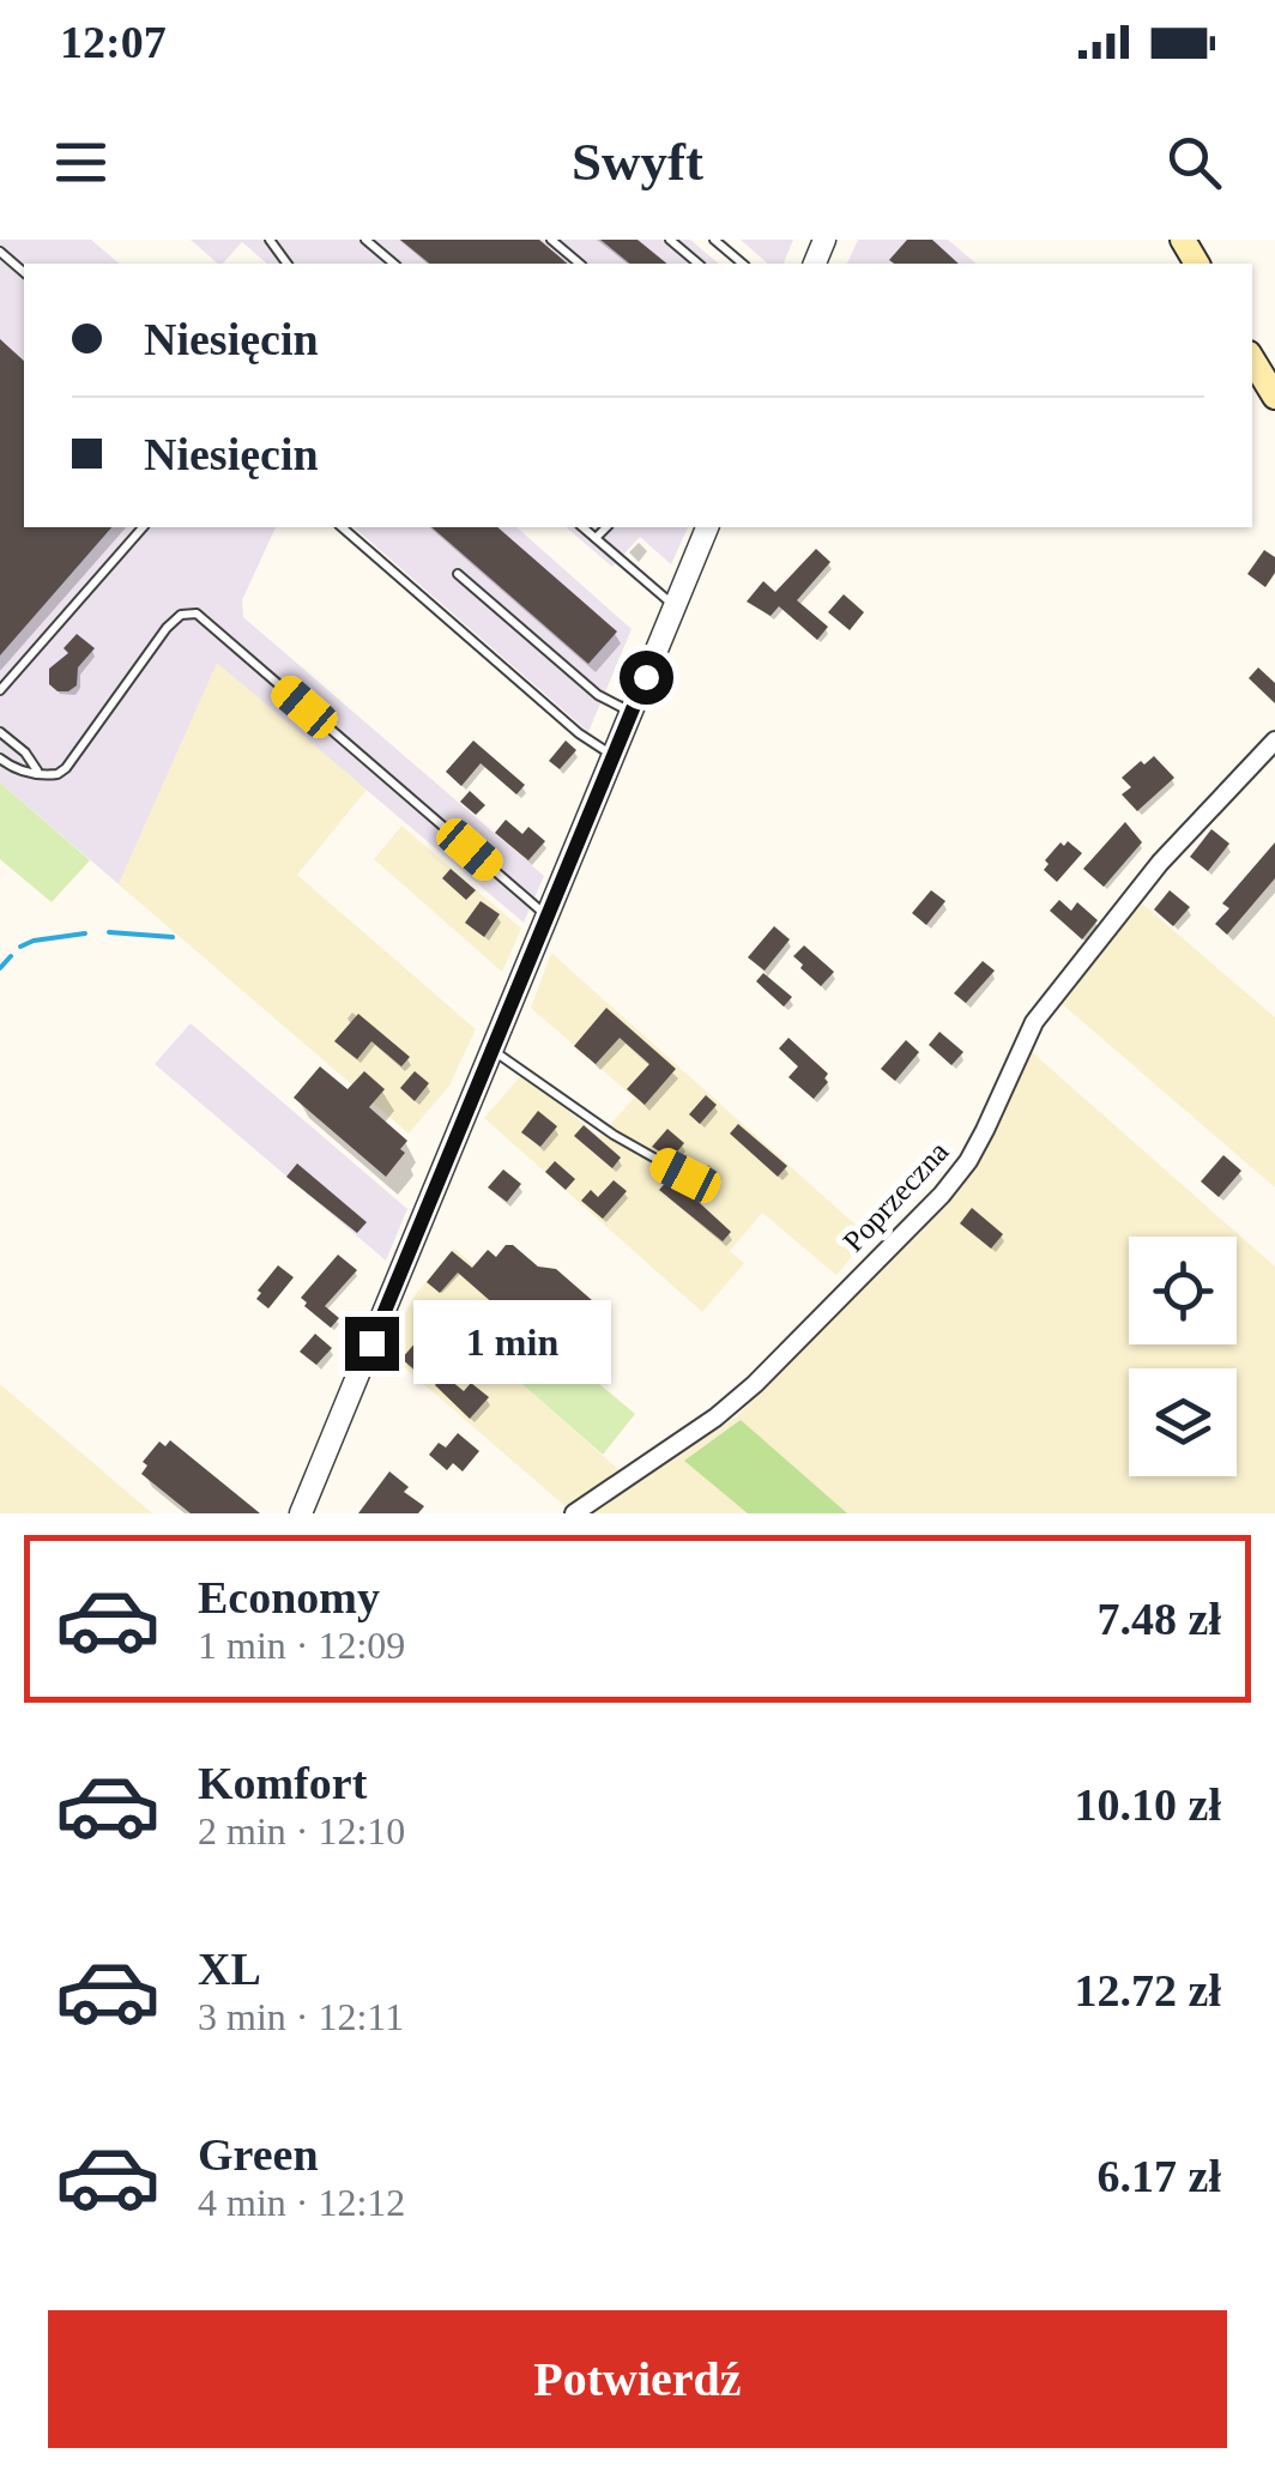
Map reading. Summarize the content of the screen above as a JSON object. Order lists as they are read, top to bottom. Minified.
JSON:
{"streets":{"street":["Poprzeczna"]},"page":{"status":"12:07","header":"Swyft","banner":["Niesięcin","Niesięcin"],"bubble":"1 min","list":[{"name":"Economy","note":"1 min · 12:09","value":"7.48 zł"},{"name":"Komfort","note":"2 min · 12:10","value":"10.10 zł"},{"name":"XL","note":"3 min · 12:11","value":"12.72 zł"},{"name":"Green","note":"4 min · 12:12","value":"6.17 zł"}],"buttons":"Potwierdź"}}
